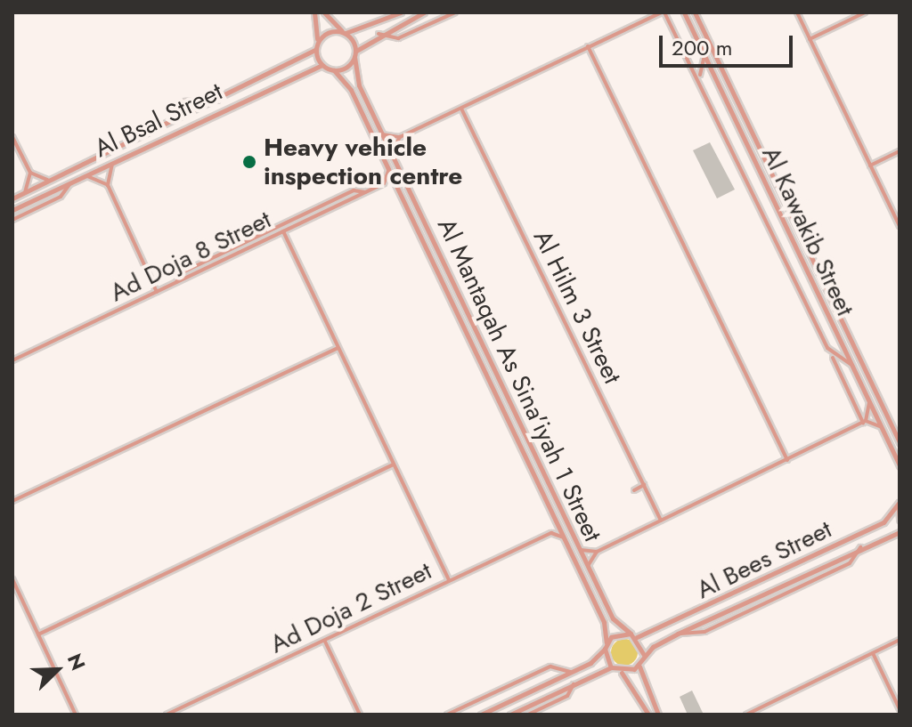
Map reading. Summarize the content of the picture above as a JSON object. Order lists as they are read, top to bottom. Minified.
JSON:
{"streets":{"street":["Al Bsal Street","Al Kawakib Street","Ad Doja 8 Street","Al Hilm 3 Street","Al Mantaqah As Sina'iyah 1 Street","Al Bees Street","Ad Doja 2 Street"]},"crossings":[["Al Bsal Street","Al Mantaqah As Sina'iyah 1 Street"],["Al Mantaqah As Sina'iyah 1 Street","Al Bees Street"]],"places":["Heavy vehicle inspection centre"],"scale_bar":"200 m","north":"top right"}
